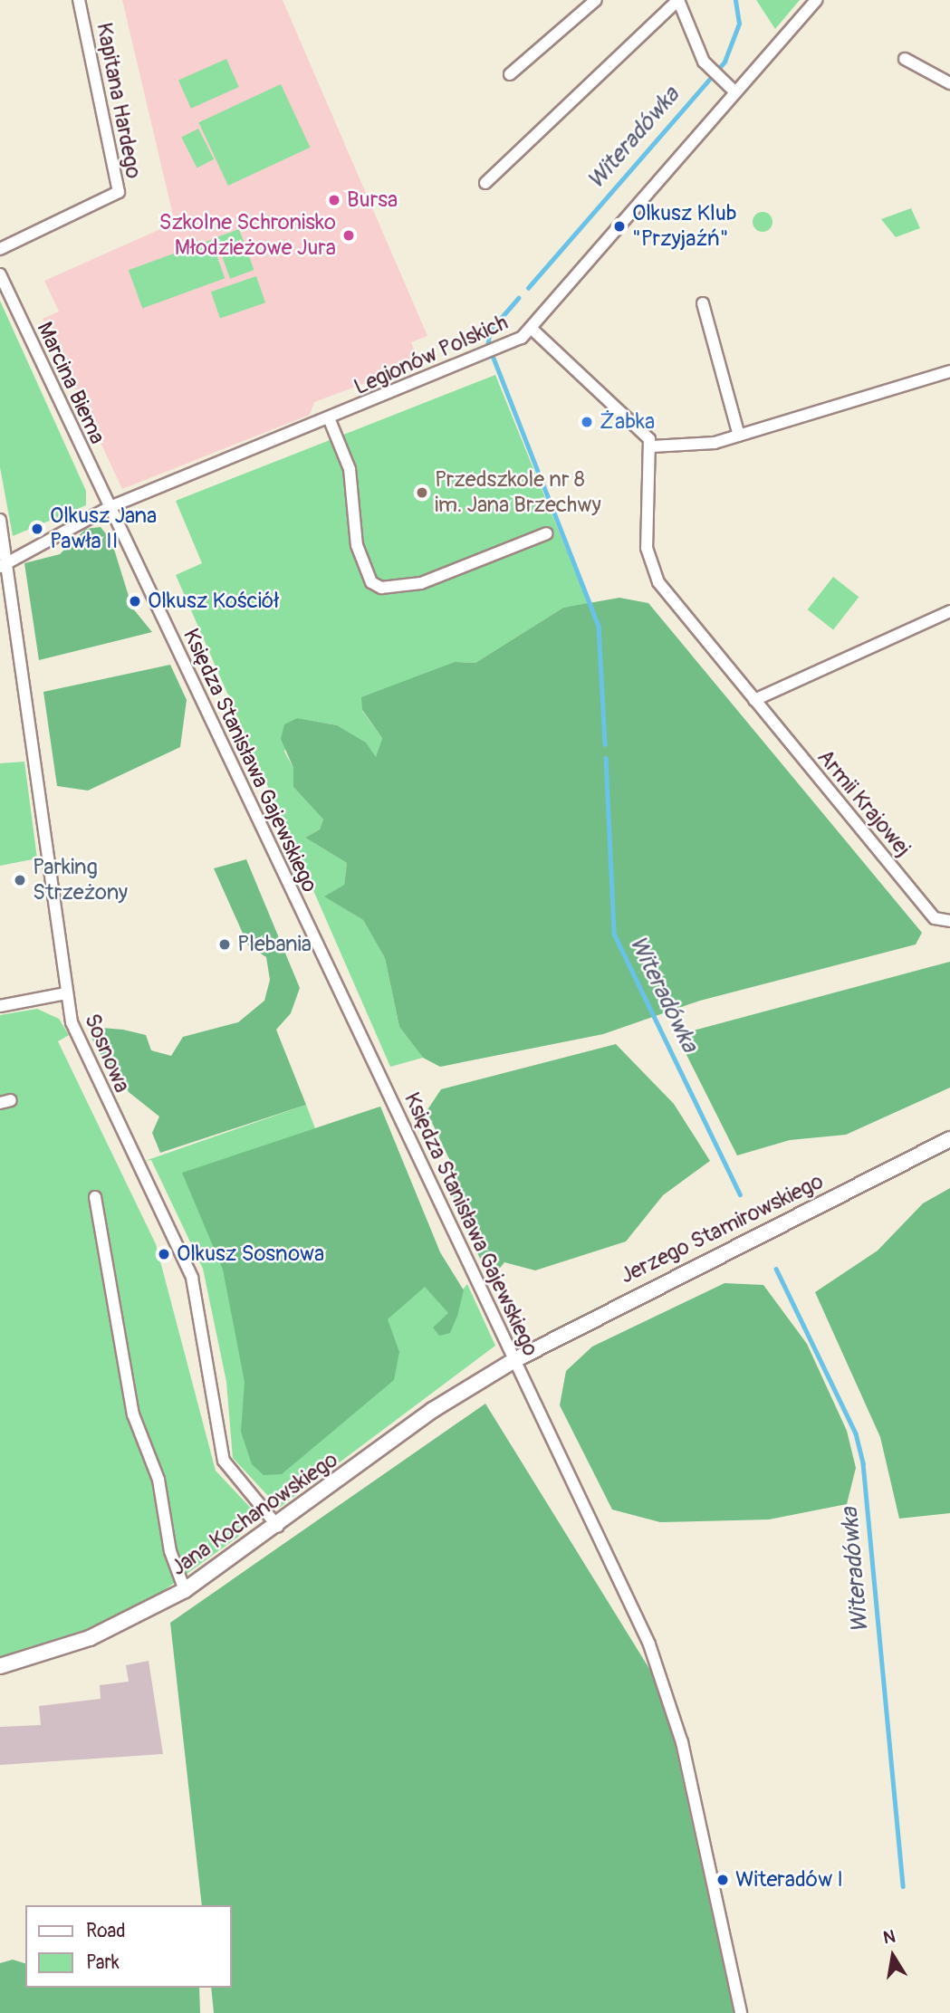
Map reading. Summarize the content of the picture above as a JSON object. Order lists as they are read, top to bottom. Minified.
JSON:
{"streets":{"main road":["Jerzego Stamirowskiego","Jana Kochanowskiego"],"street":["Kapitana Hardego","Legionów Polskich","Marcina Biema","Księdza Stanisława Gajewskiego","Armii Krajowej","Sosnowa"]},"crossings":[["Legionów Polskich","Marcina Biema"],["Legionów Polskich","Księdza Stanisława Gajewskiego"],["Legionów Polskich","Sosnowa"],["Marcina Biema","Księdza Stanisława Gajewskiego"],["Księdza Stanisława Gajewskiego","Jerzego Stamirowskiego"],["Księdza Stanisława Gajewskiego","Jana Kochanowskiego"],["Sosnowa","Jana Kochanowskiego"],["Jerzego Stamirowskiego","Jana Kochanowskiego"]],"water":["Witeradówka"],"places":["Bursa","Olkusz Klub \"Przyjaźń\"","Szkolne Schronisko Młodzieżowe Jura","Żabka","Przedszkole nr 8 im. Jana Brzechwy","Olkusz Jana Pawła II","Olkusz Kościół","Parking Strzeżony","Plebania","Olkusz Sosnowa","Witeradów I"],"legend":["Road","Park"],"north":"top"}
